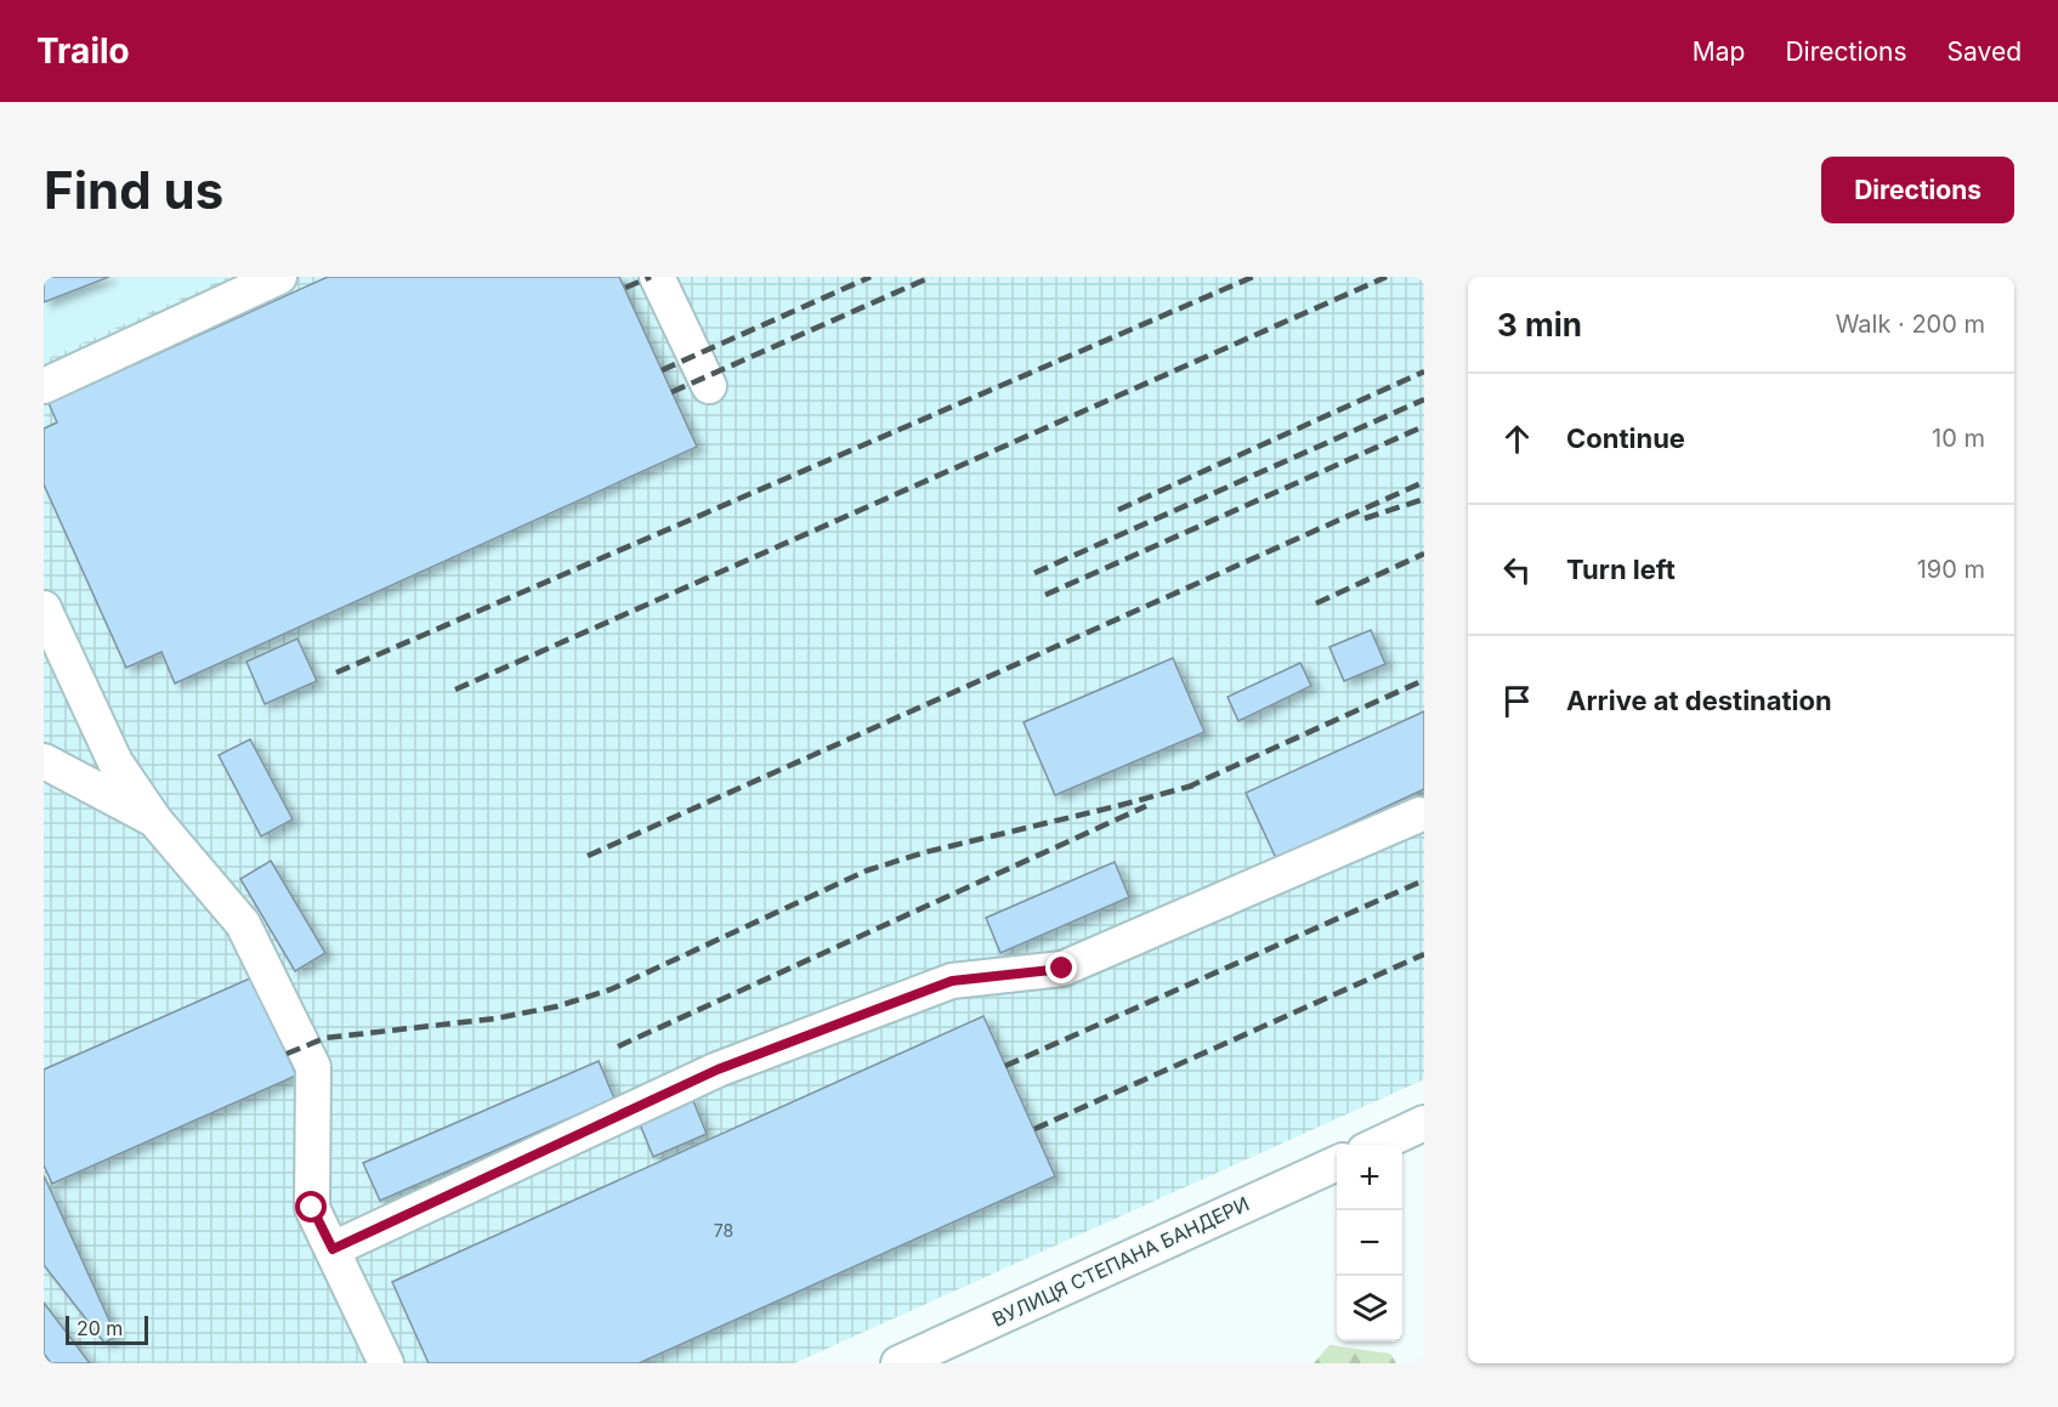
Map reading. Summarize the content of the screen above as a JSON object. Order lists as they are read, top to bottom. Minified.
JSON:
{"streets":{"street":["ВУЛИЦЯ СТЕПАНА БАНДЕРИ"]},"house_numbers":["78"],"scale_bar":"20 m","page":{"header":"Trailo","nav":["Map","Directions","Saved"],"buttons":"Directions","title":"Find us","heading":["3 min","Walk · 200 m"],"list":[["Continue","10 m"],["Turn left","190 m"],"Arrive at destination"],"map_buttons":["+","−"],"scale":"20 m"}}
